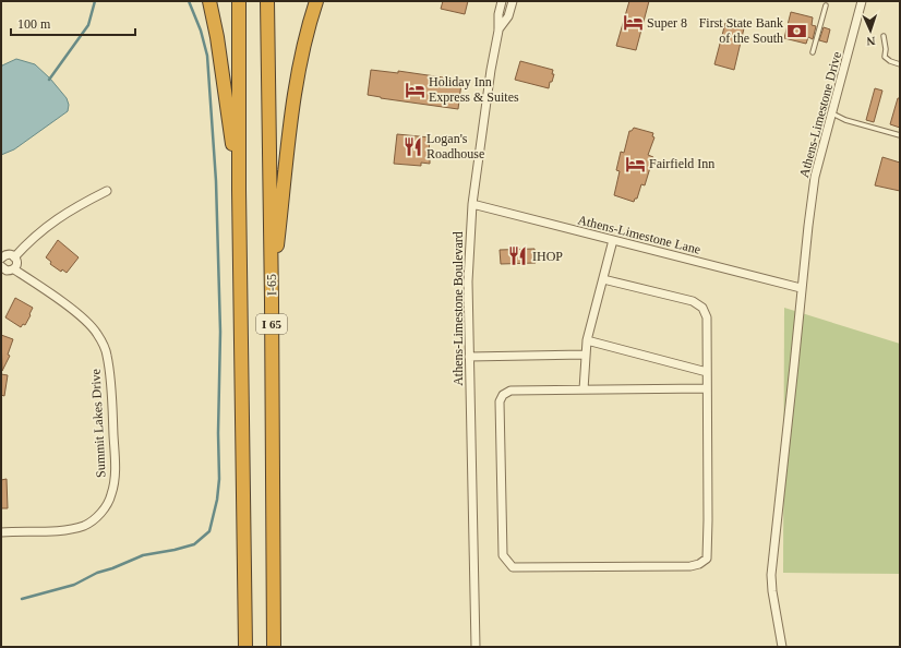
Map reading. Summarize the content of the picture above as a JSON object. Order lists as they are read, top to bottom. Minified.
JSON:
{"streets":{"highway":["I-65","I 65"],"street":["Athens-Limestone Drive","Athens-Limestone Lane","Athens-Limestone Boulevard","Summit Lakes Drive"]},"crossings":[["Athens-Limestone Drive","Athens-Limestone Lane"],["Athens-Limestone Lane","Athens-Limestone Boulevard"]],"places":{"hotel":["Super 8","Holiday Inn Express & Suites","Fairfield Inn"],"bank":["First State Bank of the South"],"restaurant":["Logan's Roadhouse","IHOP"]},"scale_bar":"100 m","north":"bottom"}
